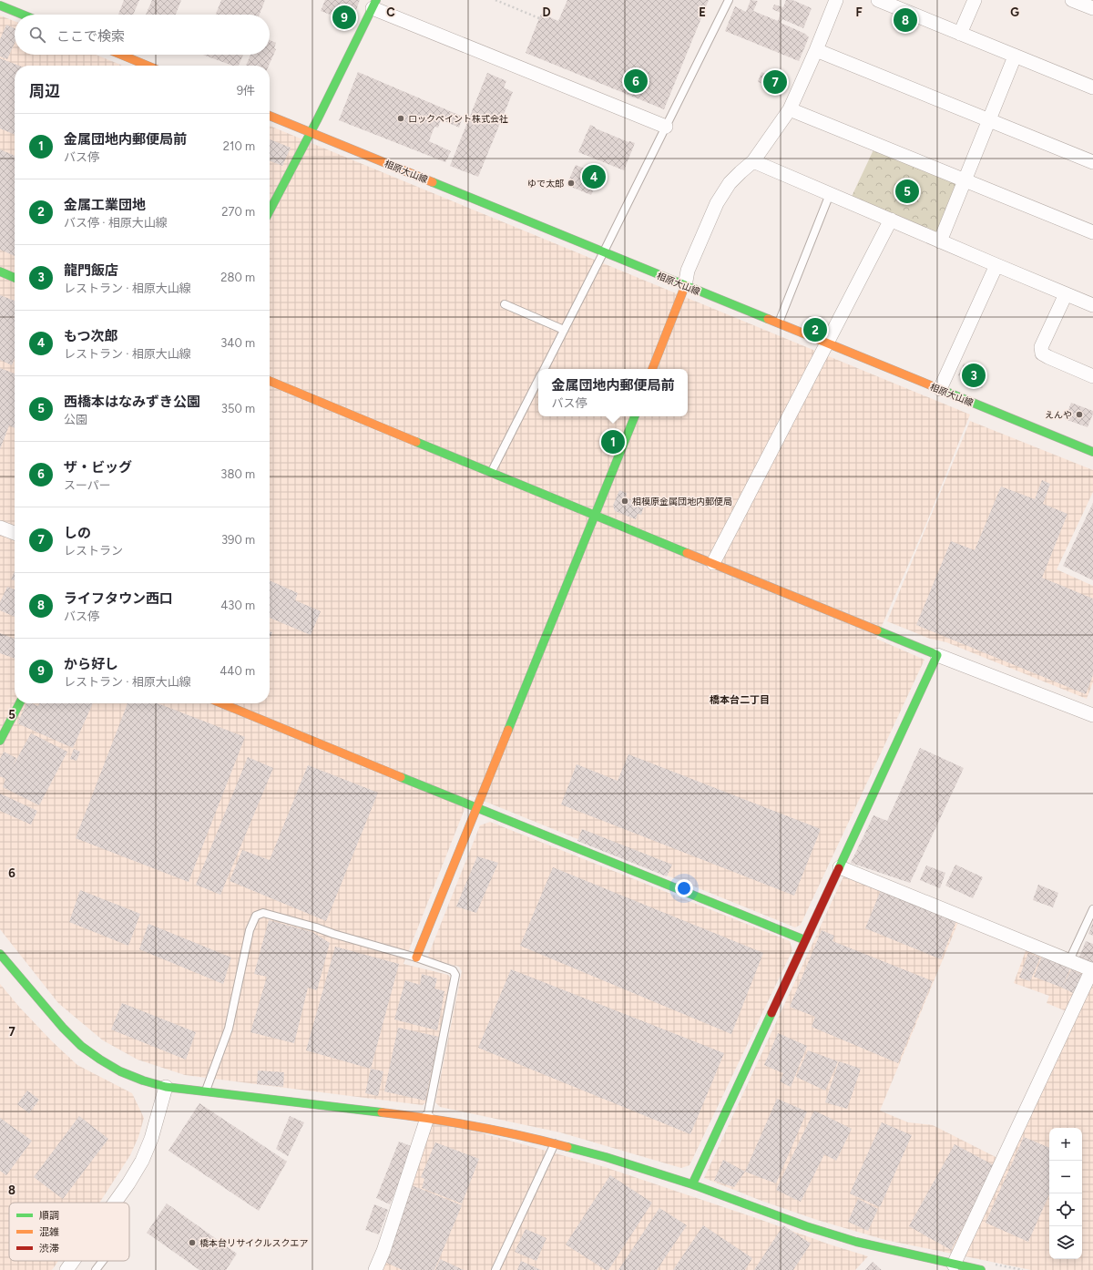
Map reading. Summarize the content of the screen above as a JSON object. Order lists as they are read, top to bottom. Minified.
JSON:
{"streets":{"street":["相原大山線"]},"districts":["橋本台二丁目"],"places":["ロックペイント株式会社","ゆで太郎","えんや","相模原金属団地内郵便局","橋本台リサイクルスクエア"],"legend":["順調","混雑","渋滞"],"page":{"pins":["9","8","6","7","4","5","2","3","1"],"search":"ここで検索","heading":["周辺","9件"],"list":[{"mark":"1","name":"金属団地内郵便局前","note":"バス停","value":"210 m"},{"mark":"2","name":"金属工業団地","note":"バス停 · 相原大山線","value":"270 m"},{"mark":"3","name":"龍門飯店","note":"レストラン · 相原大山線","value":"280 m"},{"mark":"4","name":"もつ次郎","note":"レストラン · 相原大山線","value":"340 m"},{"mark":"5","name":"西橋本はなみずき公園","note":"公園","value":"350 m"},{"mark":"6","name":"ザ・ビッグ","note":"スーパー","value":"380 m"},{"mark":"7","name":"しの","note":"レストラン","value":"390 m"},{"mark":"8","name":"ライフタウン西口","note":"バス停","value":"430 m"},{"mark":"9","name":"から好し","note":"レストラン · 相原大山線","value":"440 m"}],"popup":["金属団地内郵便局前","バス停"],"map_buttons":["+","−"]},"grid":{"columns":["C","D","E","F","G"],"rows":["5","6","7","8"]}}
